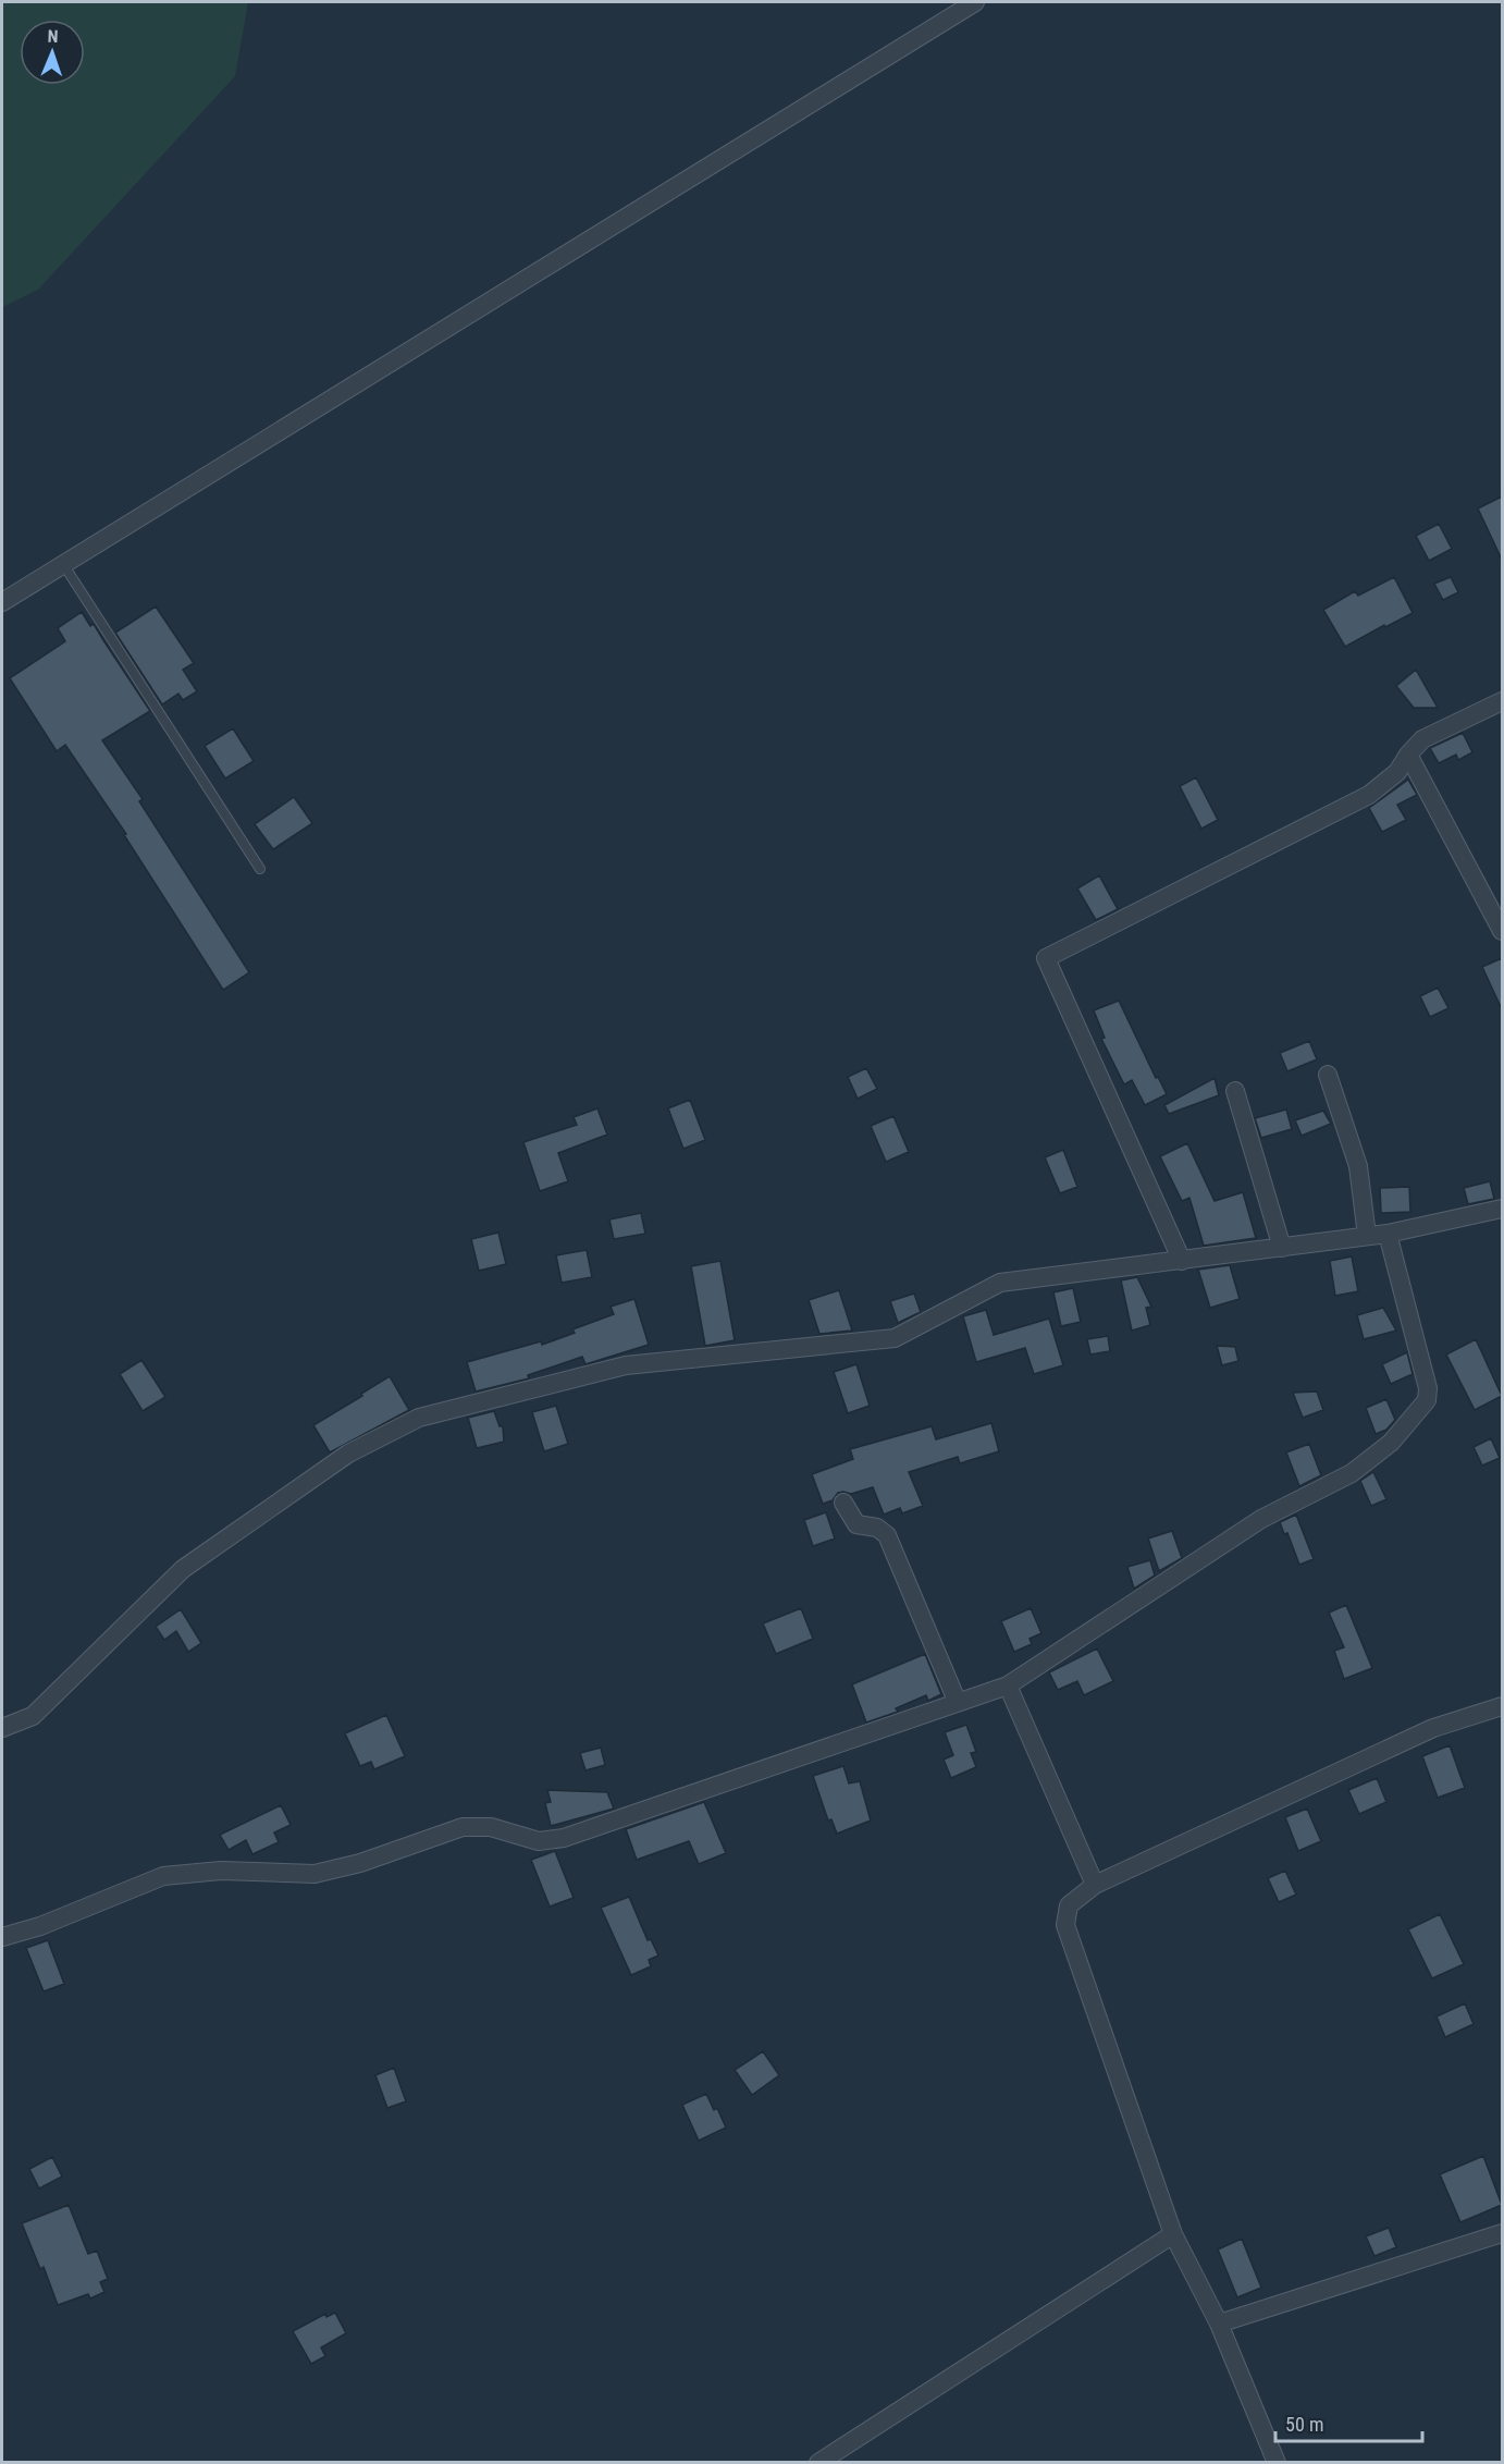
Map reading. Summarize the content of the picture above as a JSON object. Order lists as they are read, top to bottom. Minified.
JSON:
{"scale_bar":"50 m","north":"top"}
